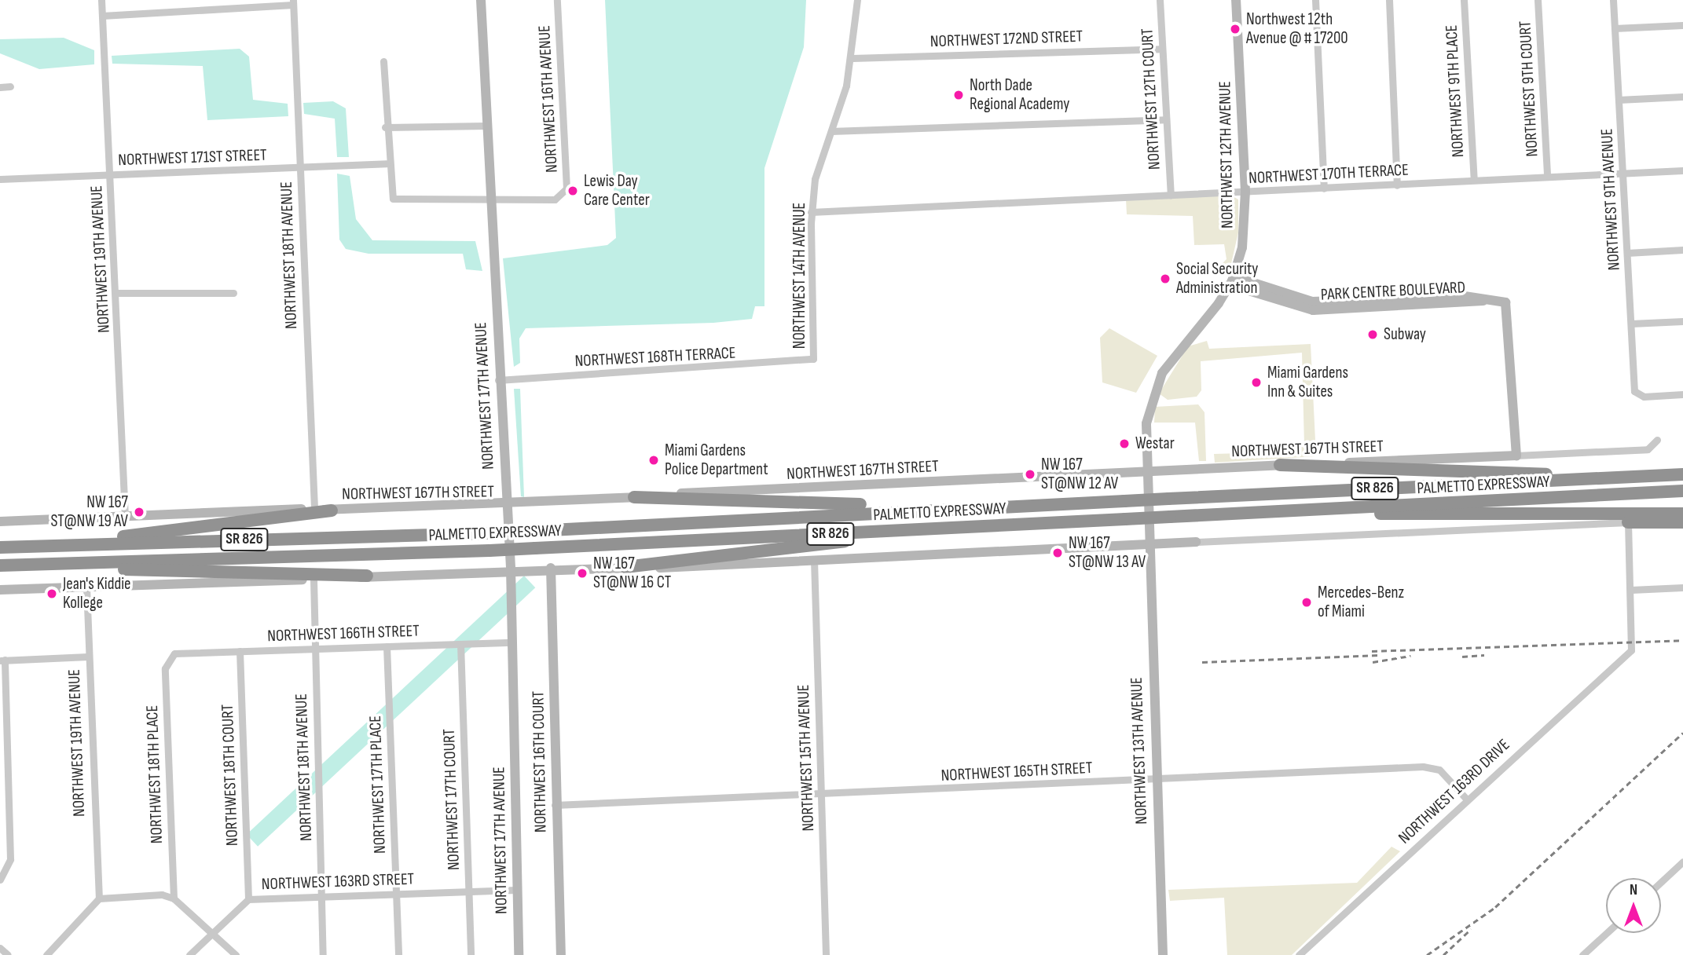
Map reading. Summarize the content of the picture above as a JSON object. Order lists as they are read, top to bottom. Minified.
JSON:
{"streets":{"highway":["PALMETTO EXPRESSWAY","SR 826"],"street":["NORTHWEST 172ND STREET","NORTHWEST 9TH COURT","NORTHWEST 9TH PLACE","NORTHWEST 16TH AVENUE","NORTHWEST 12TH COURT","NORTHWEST 12TH AVENUE","NORTHWEST 171ST STREET","NORTHWEST 170TH TERRACE","NORTHWEST 9TH AVENUE","NORTHWEST 18TH AVENUE","NORTHWEST 19TH AVENUE","NORTHWEST 14TH AVENUE","PARK CENTRE BOULEVARD","NORTHWEST 168TH TERRACE","NORTHWEST 17TH AVENUE","NORTHWEST 167TH STREET","NORTHWEST 166TH STREET","NORTHWEST 13TH AVENUE","NORTHWEST 15TH AVENUE","NORTHWEST 16TH COURT","NORTHWEST 165TH STREET","NORTHWEST 18TH PLACE","NORTHWEST 18TH COURT","NORTHWEST 17TH PLACE","NORTHWEST 163RD DRIVE","NORTHWEST 17TH COURT","NORTHWEST 163RD STREET"]},"crossings":[["NORTHWEST 172ND STREET","NORTHWEST 12TH COURT"],["NORTHWEST 172ND STREET","NORTHWEST 14TH AVENUE"],["NORTHWEST 9TH COURT","NORTHWEST 170TH TERRACE"],["NORTHWEST 9TH PLACE","NORTHWEST 170TH TERRACE"],["NORTHWEST 16TH AVENUE","NORTHWEST 17TH AVENUE"],["NORTHWEST 12TH COURT","NORTHWEST 170TH TERRACE"],["NORTHWEST 12TH AVENUE","NORTHWEST 170TH TERRACE"],["NORTHWEST 12TH AVENUE","PARK CENTRE BOULEVARD"],["NORTHWEST 12TH AVENUE","NORTHWEST 167TH STREET"],["NORTHWEST 12TH AVENUE","NORTHWEST 13TH AVENUE"],["NORTHWEST 171ST STREET","NORTHWEST 18TH AVENUE"],["NORTHWEST 171ST STREET","NORTHWEST 19TH AVENUE"],["NORTHWEST 170TH TERRACE","NORTHWEST 9TH AVENUE"],["NORTHWEST 170TH TERRACE","NORTHWEST 14TH AVENUE"],["NORTHWEST 18TH AVENUE","NORTHWEST 167TH STREET"],["NORTHWEST 18TH AVENUE","NORTHWEST 166TH STREET"],["NORTHWEST 18TH AVENUE","NORTHWEST 163RD STREET"],["NORTHWEST 19TH AVENUE","NORTHWEST 167TH STREET"],["NORTHWEST 14TH AVENUE","NORTHWEST 168TH TERRACE"],["PARK CENTRE BOULEVARD","NORTHWEST 167TH STREET"],["NORTHWEST 168TH TERRACE","NORTHWEST 17TH AVENUE"],["NORTHWEST 17TH AVENUE","NORTHWEST 167TH STREET"],["NORTHWEST 17TH AVENUE","NORTHWEST 166TH STREET"],["NORTHWEST 17TH AVENUE","NORTHWEST 163RD STREET"],["NORTHWEST 166TH STREET","NORTHWEST 18TH PLACE"],["NORTHWEST 166TH STREET","NORTHWEST 18TH COURT"],["NORTHWEST 166TH STREET","NORTHWEST 17TH PLACE"],["NORTHWEST 166TH STREET","NORTHWEST 17TH COURT"],["NORTHWEST 13TH AVENUE","NORTHWEST 165TH STREET"],["NORTHWEST 15TH AVENUE","NORTHWEST 165TH STREET"],["NORTHWEST 16TH COURT","NORTHWEST 165TH STREET"],["NORTHWEST 165TH STREET","NORTHWEST 163RD DRIVE"],["NORTHWEST 18TH COURT","NORTHWEST 163RD STREET"],["NORTHWEST 17TH PLACE","NORTHWEST 163RD STREET"],["NORTHWEST 17TH COURT","NORTHWEST 163RD STREET"]],"places":["Northwest 12th Avenue @ # 17200","North Dade Regional Academy","Lewis Day Care Center","Social Security Administration","Subway","Miami Gardens Inn & Suites","Westar","Miami Gardens Police Department","NW 167 ST@NW 12 AV","NW 167 ST@NW 19 AV","NW 167 ST@NW 13 AV","NW 167 ST@NW 16 CT","Jean's Kiddie Kollege","Mercedes-Benz of Miami"],"north":"top"}
